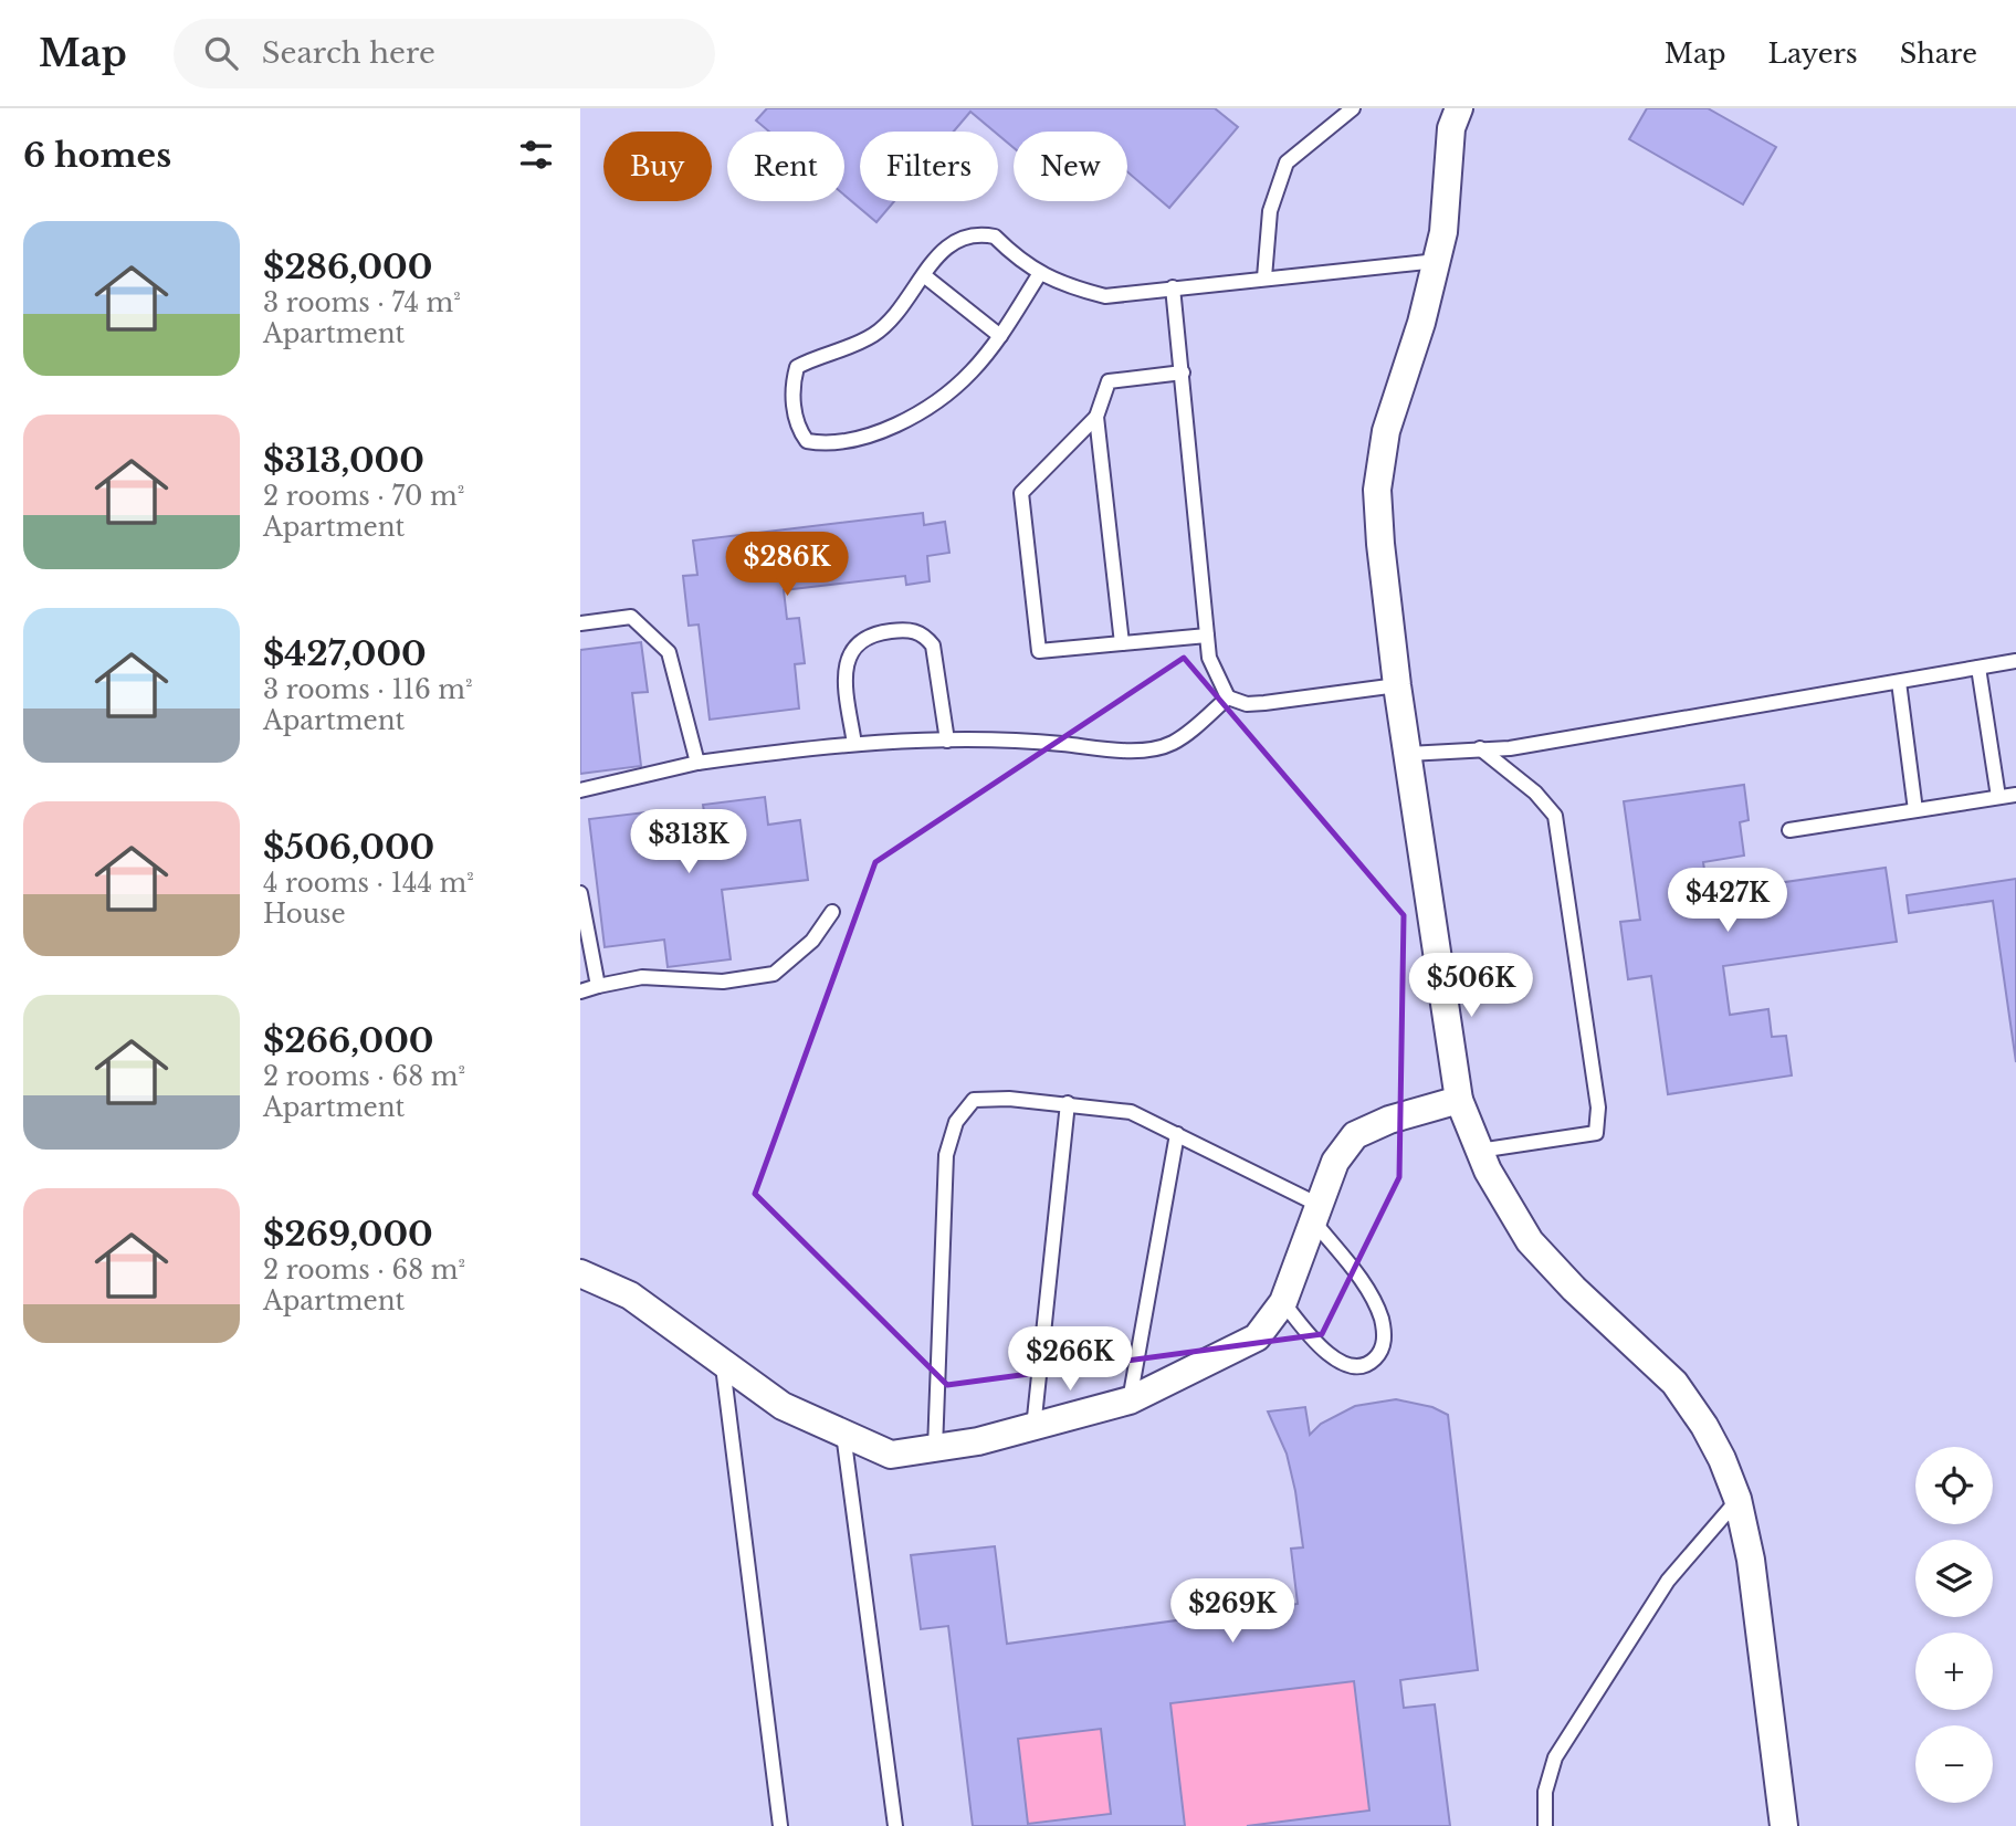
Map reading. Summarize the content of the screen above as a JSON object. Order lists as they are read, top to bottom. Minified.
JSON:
{"page":{"header":"Map","search":"Search here","nav":["Map","Layers","Share"],"heading":"6 homes","chip":["Buy","Rent","Filters","New"],"list":[{"name":"$286,000","note":"3 rooms · 74 m² · Apartment"},{"name":"$313,000","note":"2 rooms · 70 m² · Apartment"},{"name":"$427,000","note":"3 rooms · 116 m² · Apartment"},{"name":"$506,000","note":"4 rooms · 144 m² · House"},{"name":"$266,000","note":"2 rooms · 68 m² · Apartment"},{"name":"$269,000","note":"2 rooms · 68 m² · Apartment"}],"price":["$286K","$313K","$427K","$506K","$266K","$269K"],"map_buttons":["+","−"]}}
